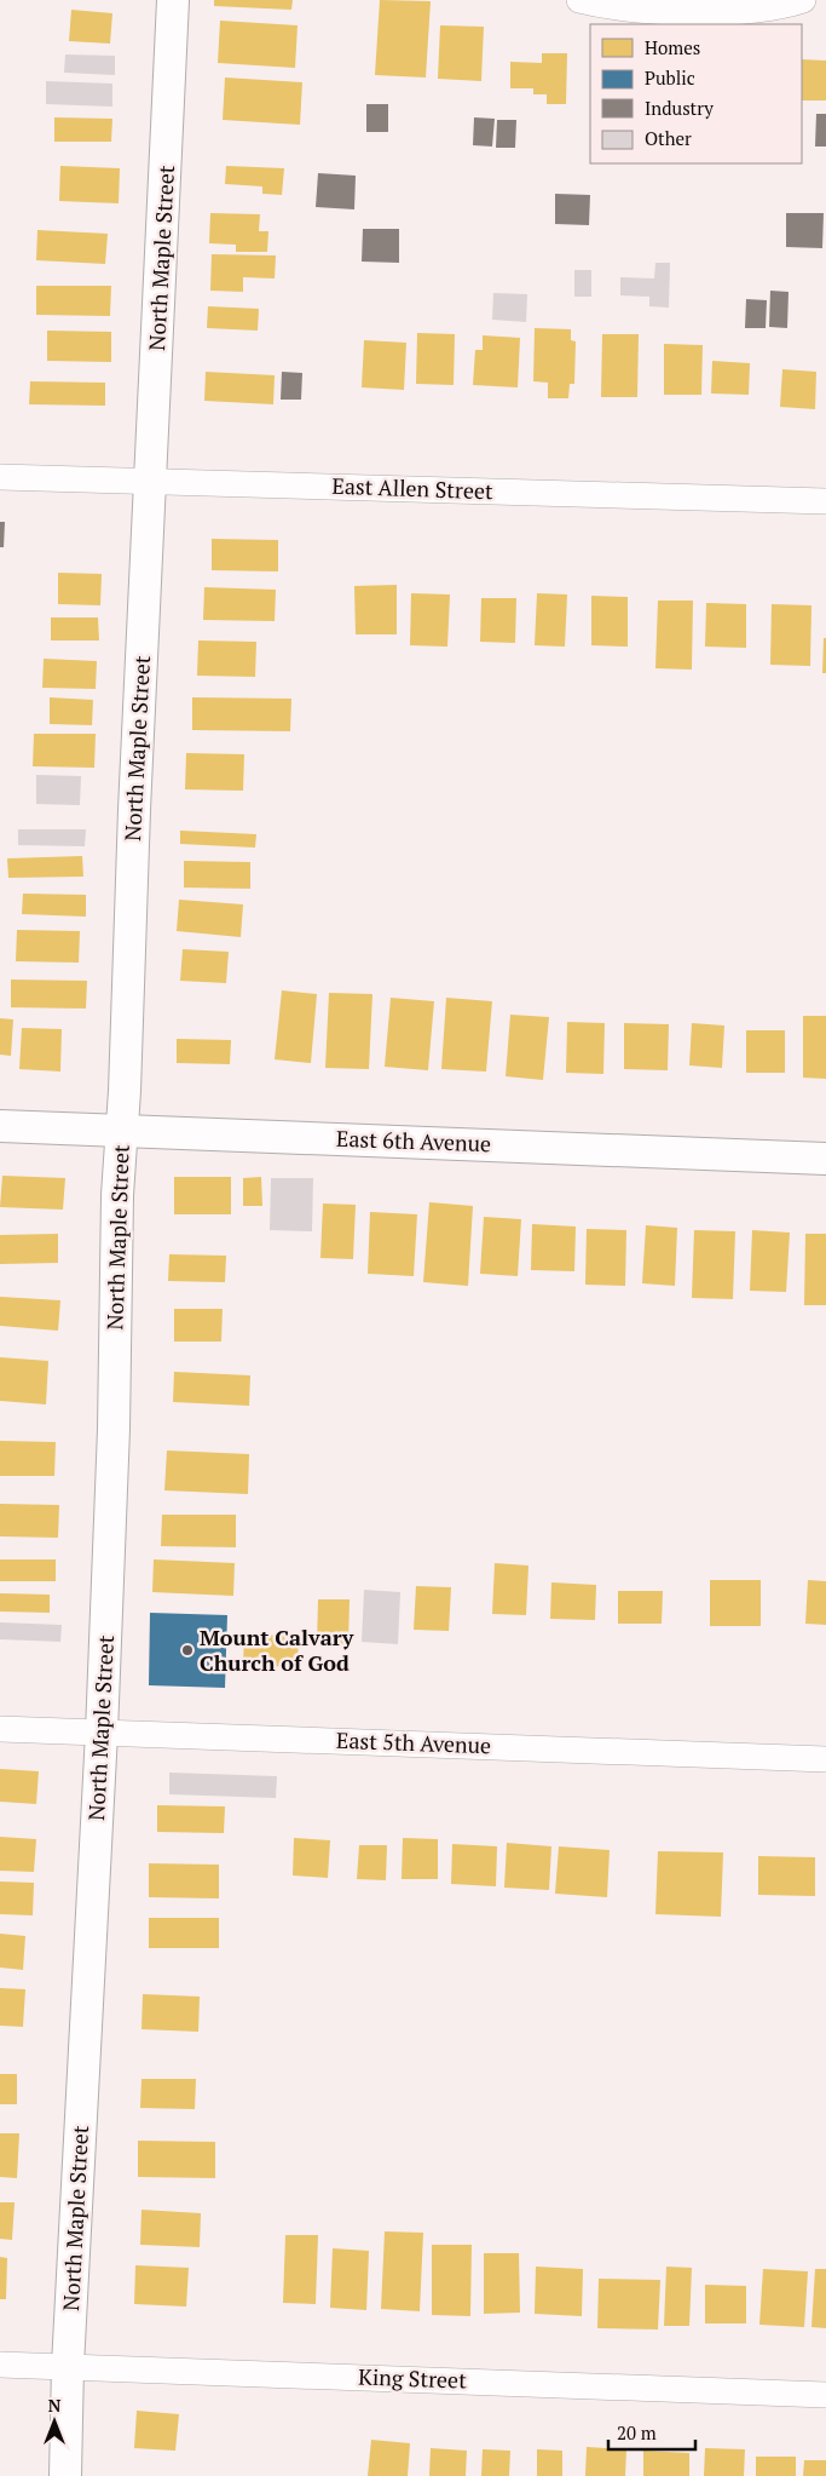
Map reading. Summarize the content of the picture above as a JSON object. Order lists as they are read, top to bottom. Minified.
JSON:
{"streets":{"street":["North Maple Street","East Allen Street","East 6th Avenue","East 5th Avenue","King Street"]},"crossings":[["North Maple Street","East Allen Street"],["North Maple Street","East 6th Avenue"],["North Maple Street","East 5th Avenue"],["North Maple Street","King Street"]],"places":["Mount Calvary Church of God"],"legend":["Homes","Public","Industry","Other"],"scale_bar":"20 m","north":"top"}
